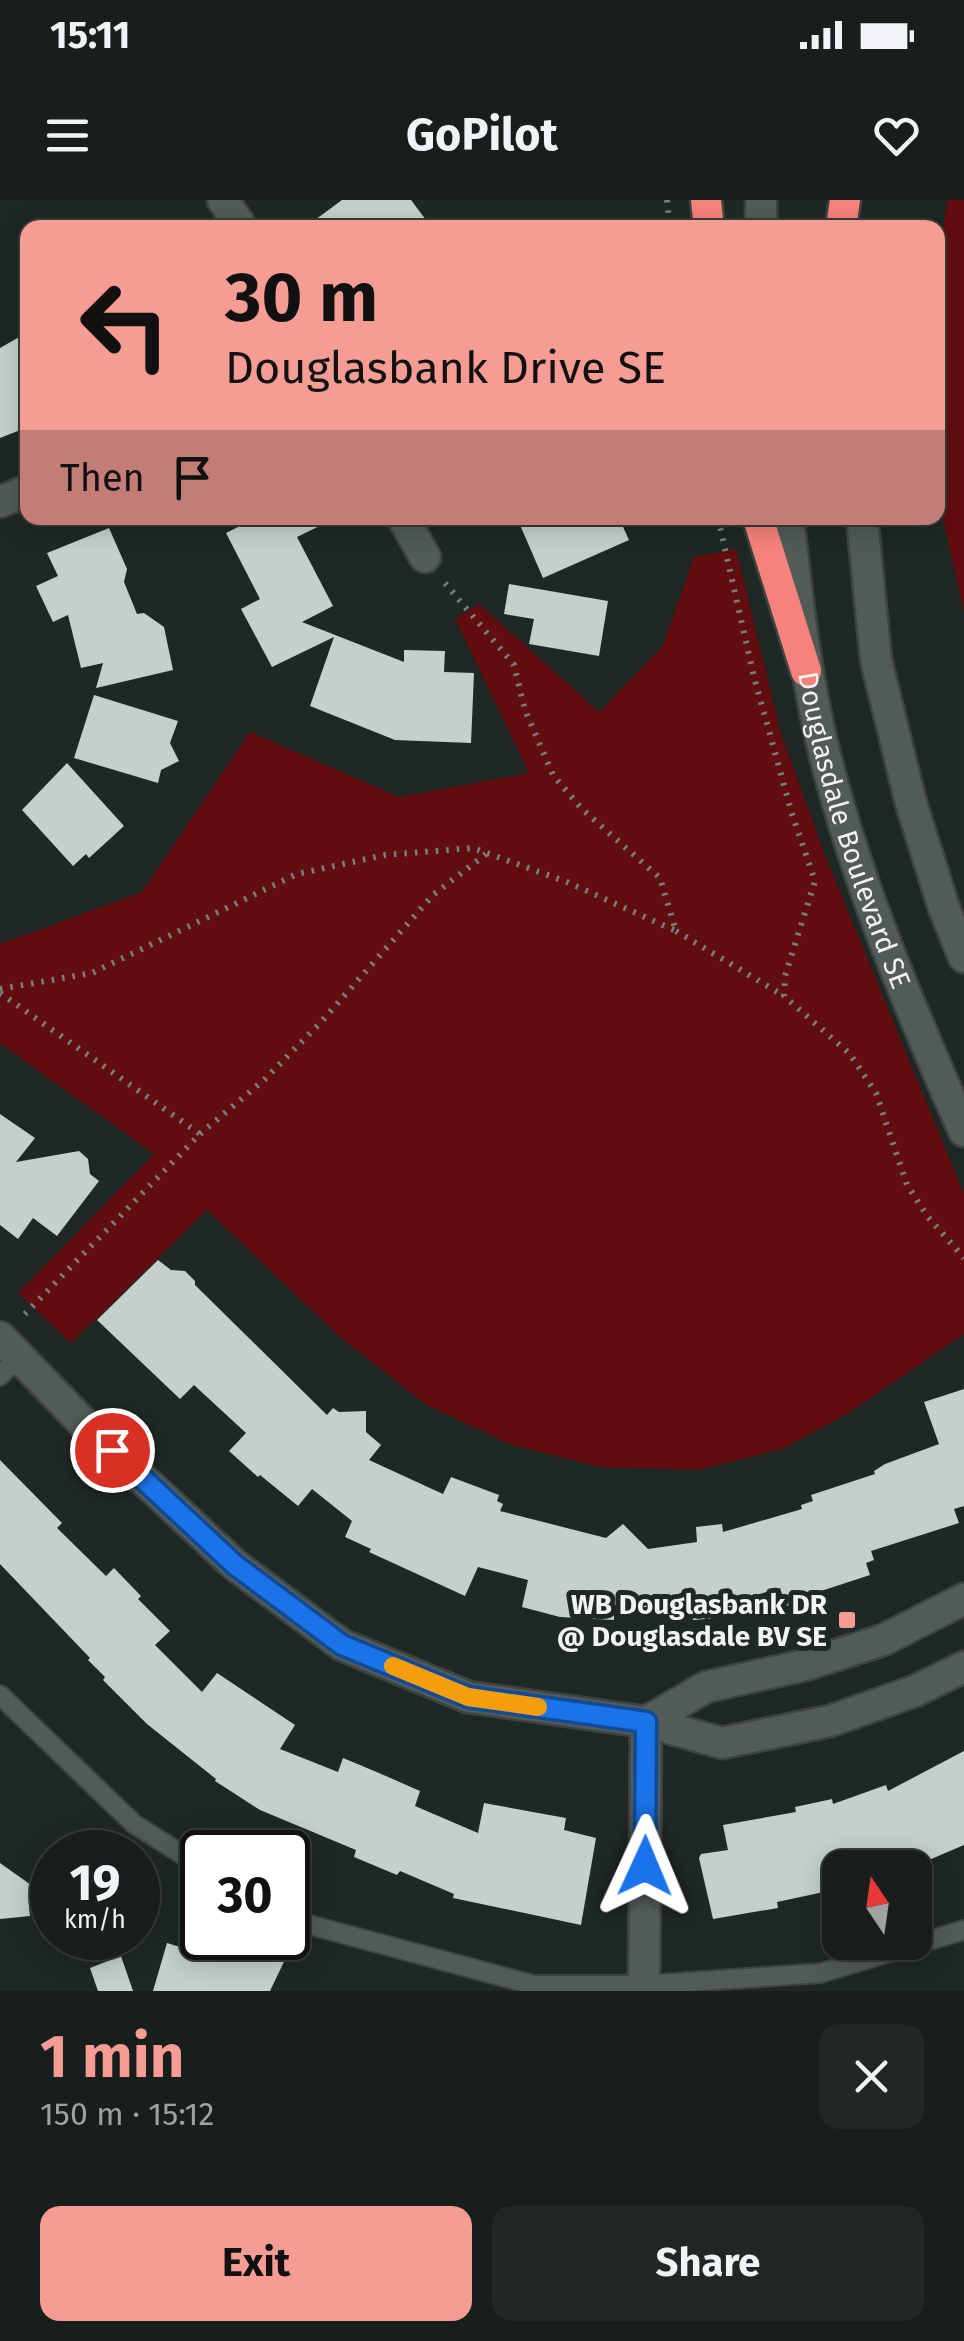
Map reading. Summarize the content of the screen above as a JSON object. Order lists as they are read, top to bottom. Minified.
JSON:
{"streets":{"street":["Douglasdale Boulevard SE"]},"places":{"transit":["WB Douglasbank DR @ Douglasdale BV SE"]},"north":"top","page":{"status":"15:11","header":"GoPilot","turn":["30 m","Douglasbank Drive SE"],"then":"Then","speed":"19 km/h","limit":"30","heading":["1 min","150 m · 15:12"],"buttons":["Exit","Share"]}}
